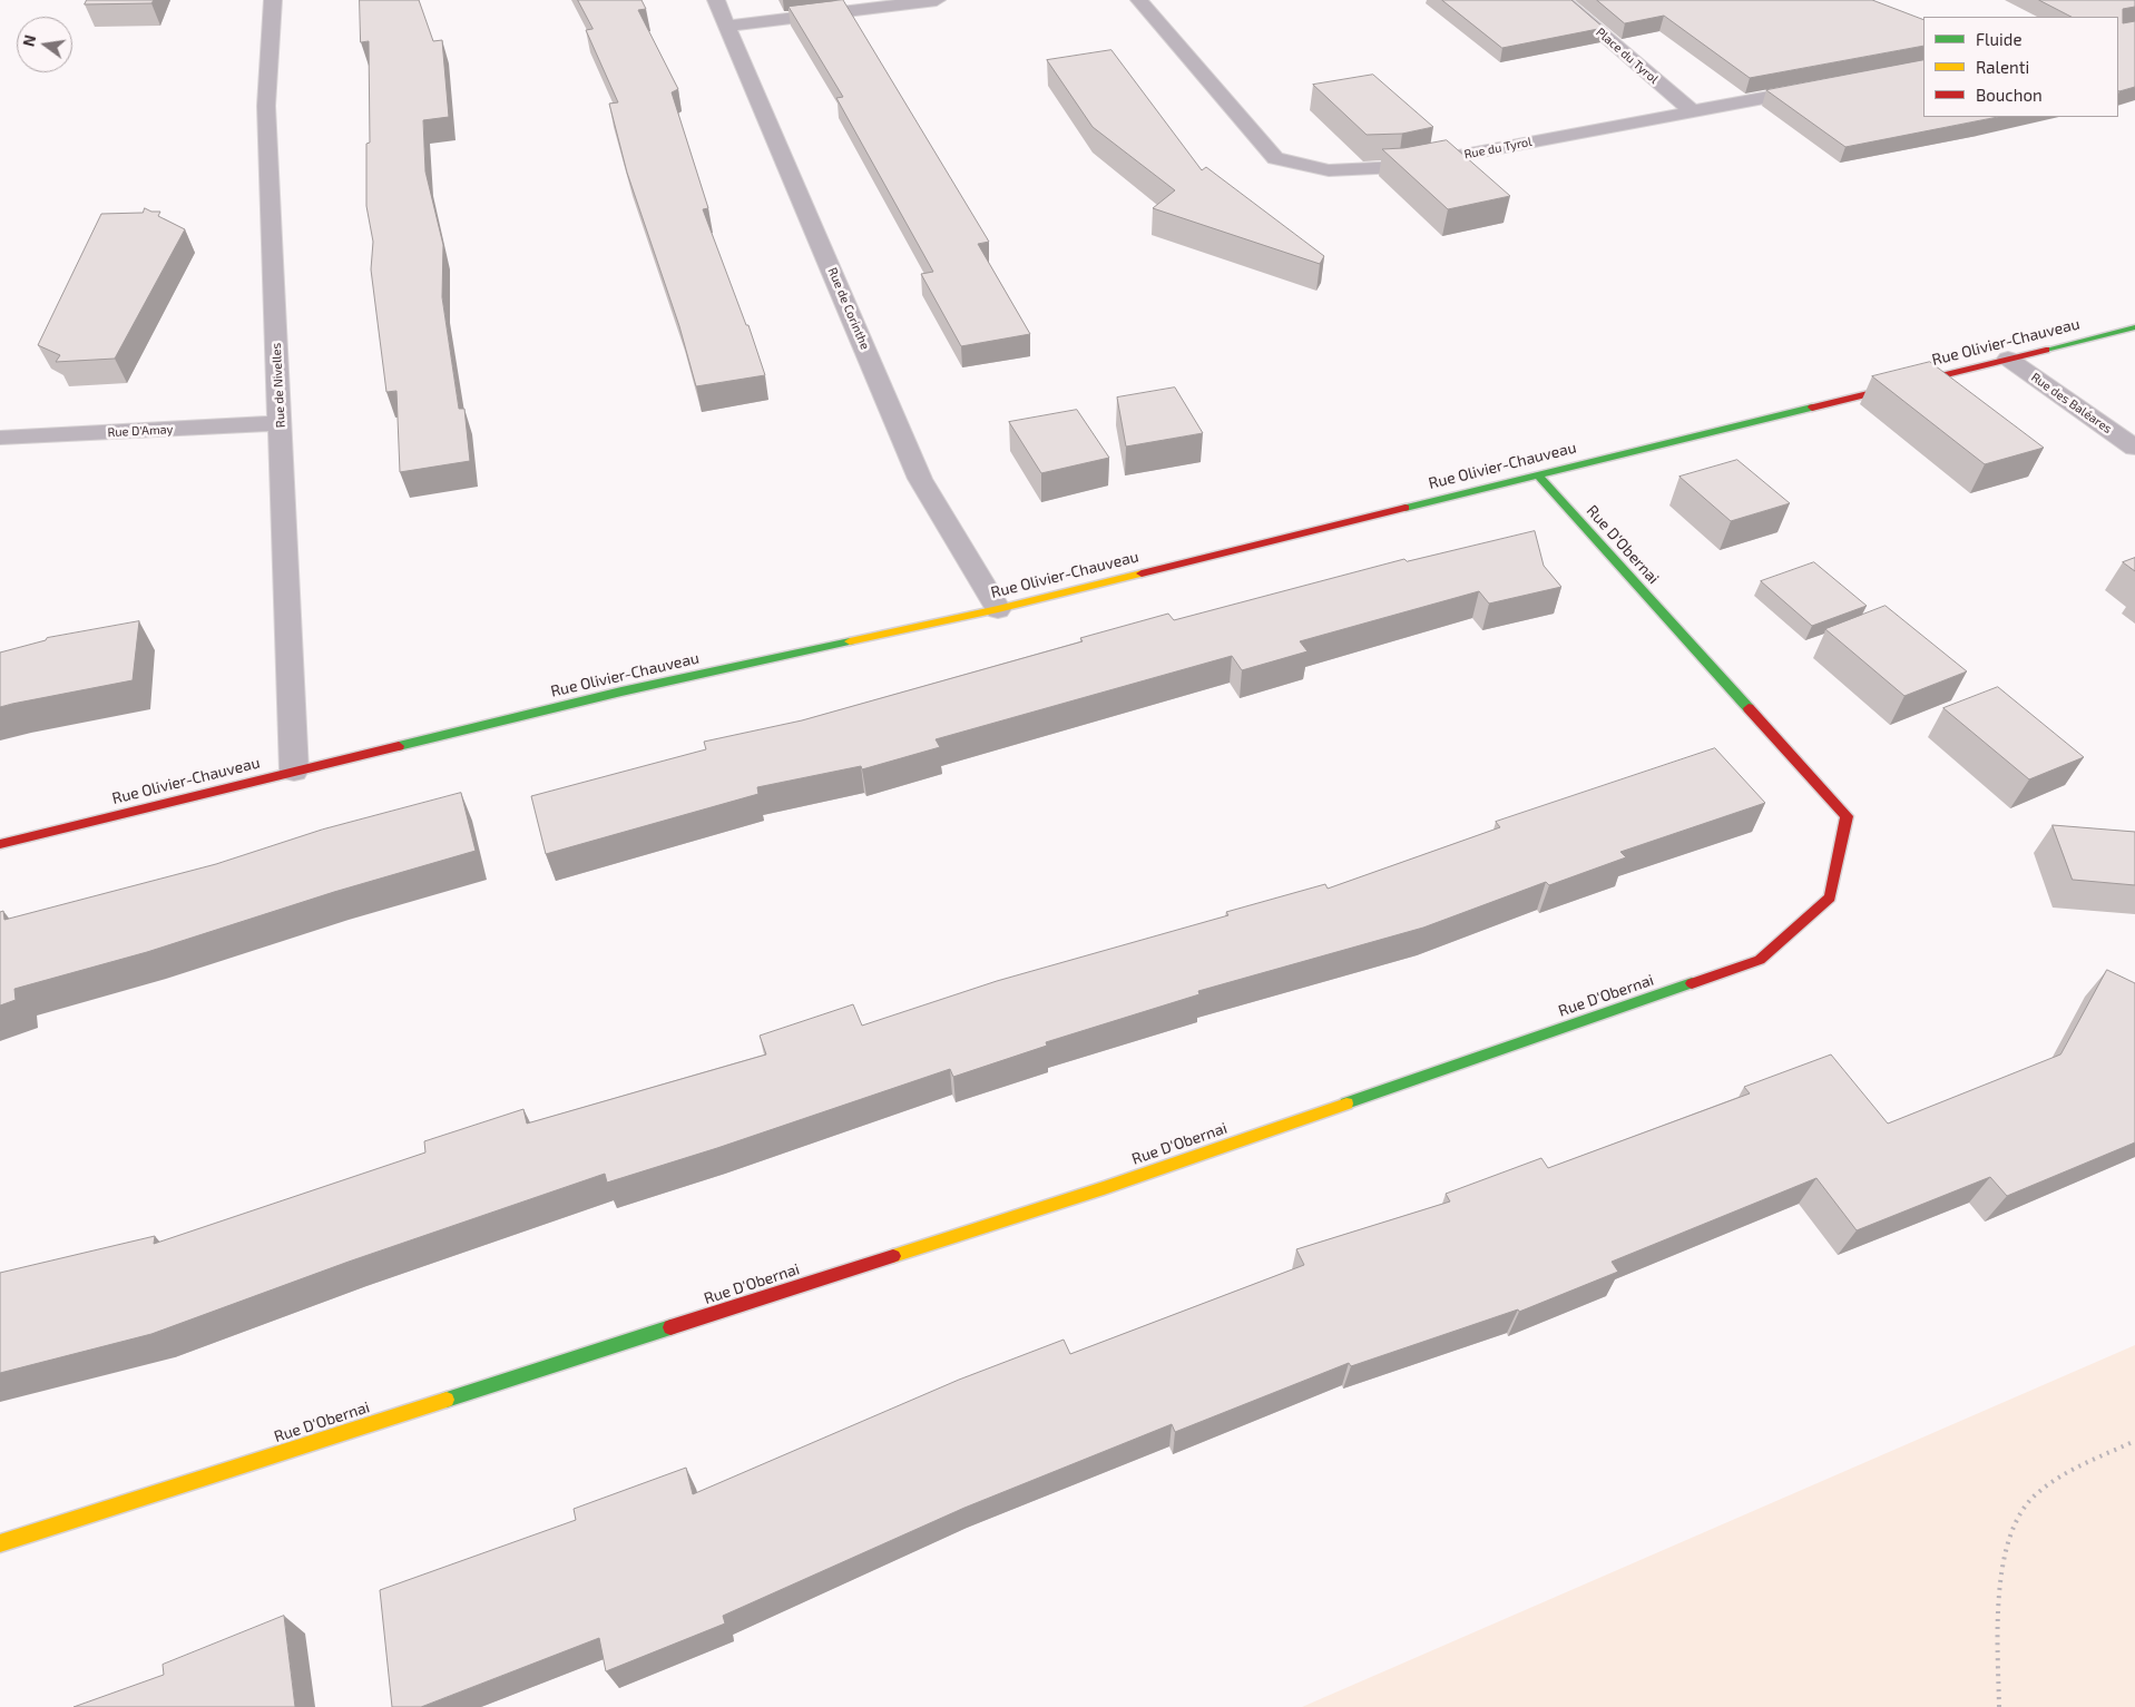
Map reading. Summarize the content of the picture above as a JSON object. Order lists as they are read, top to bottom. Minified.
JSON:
{"streets":{"street":["Place du Tyrol","Rue du Tyrol","Rue de Corinthe","Rue Olivier-Chauveau","Rue de Nivelles","Rue des Baléares","Rue D'Amay","Rue D'Obernai"]},"crossings":[["Place du Tyrol","Rue du Tyrol"],["Rue de Corinthe","Rue Olivier-Chauveau"],["Rue Olivier-Chauveau","Rue de Nivelles"],["Rue Olivier-Chauveau","Rue des Baléares"],["Rue Olivier-Chauveau","Rue D'Obernai"],["Rue de Nivelles","Rue D'Amay"]],"legend":["Fluide","Ralenti","Bouchon"],"north":"left"}
